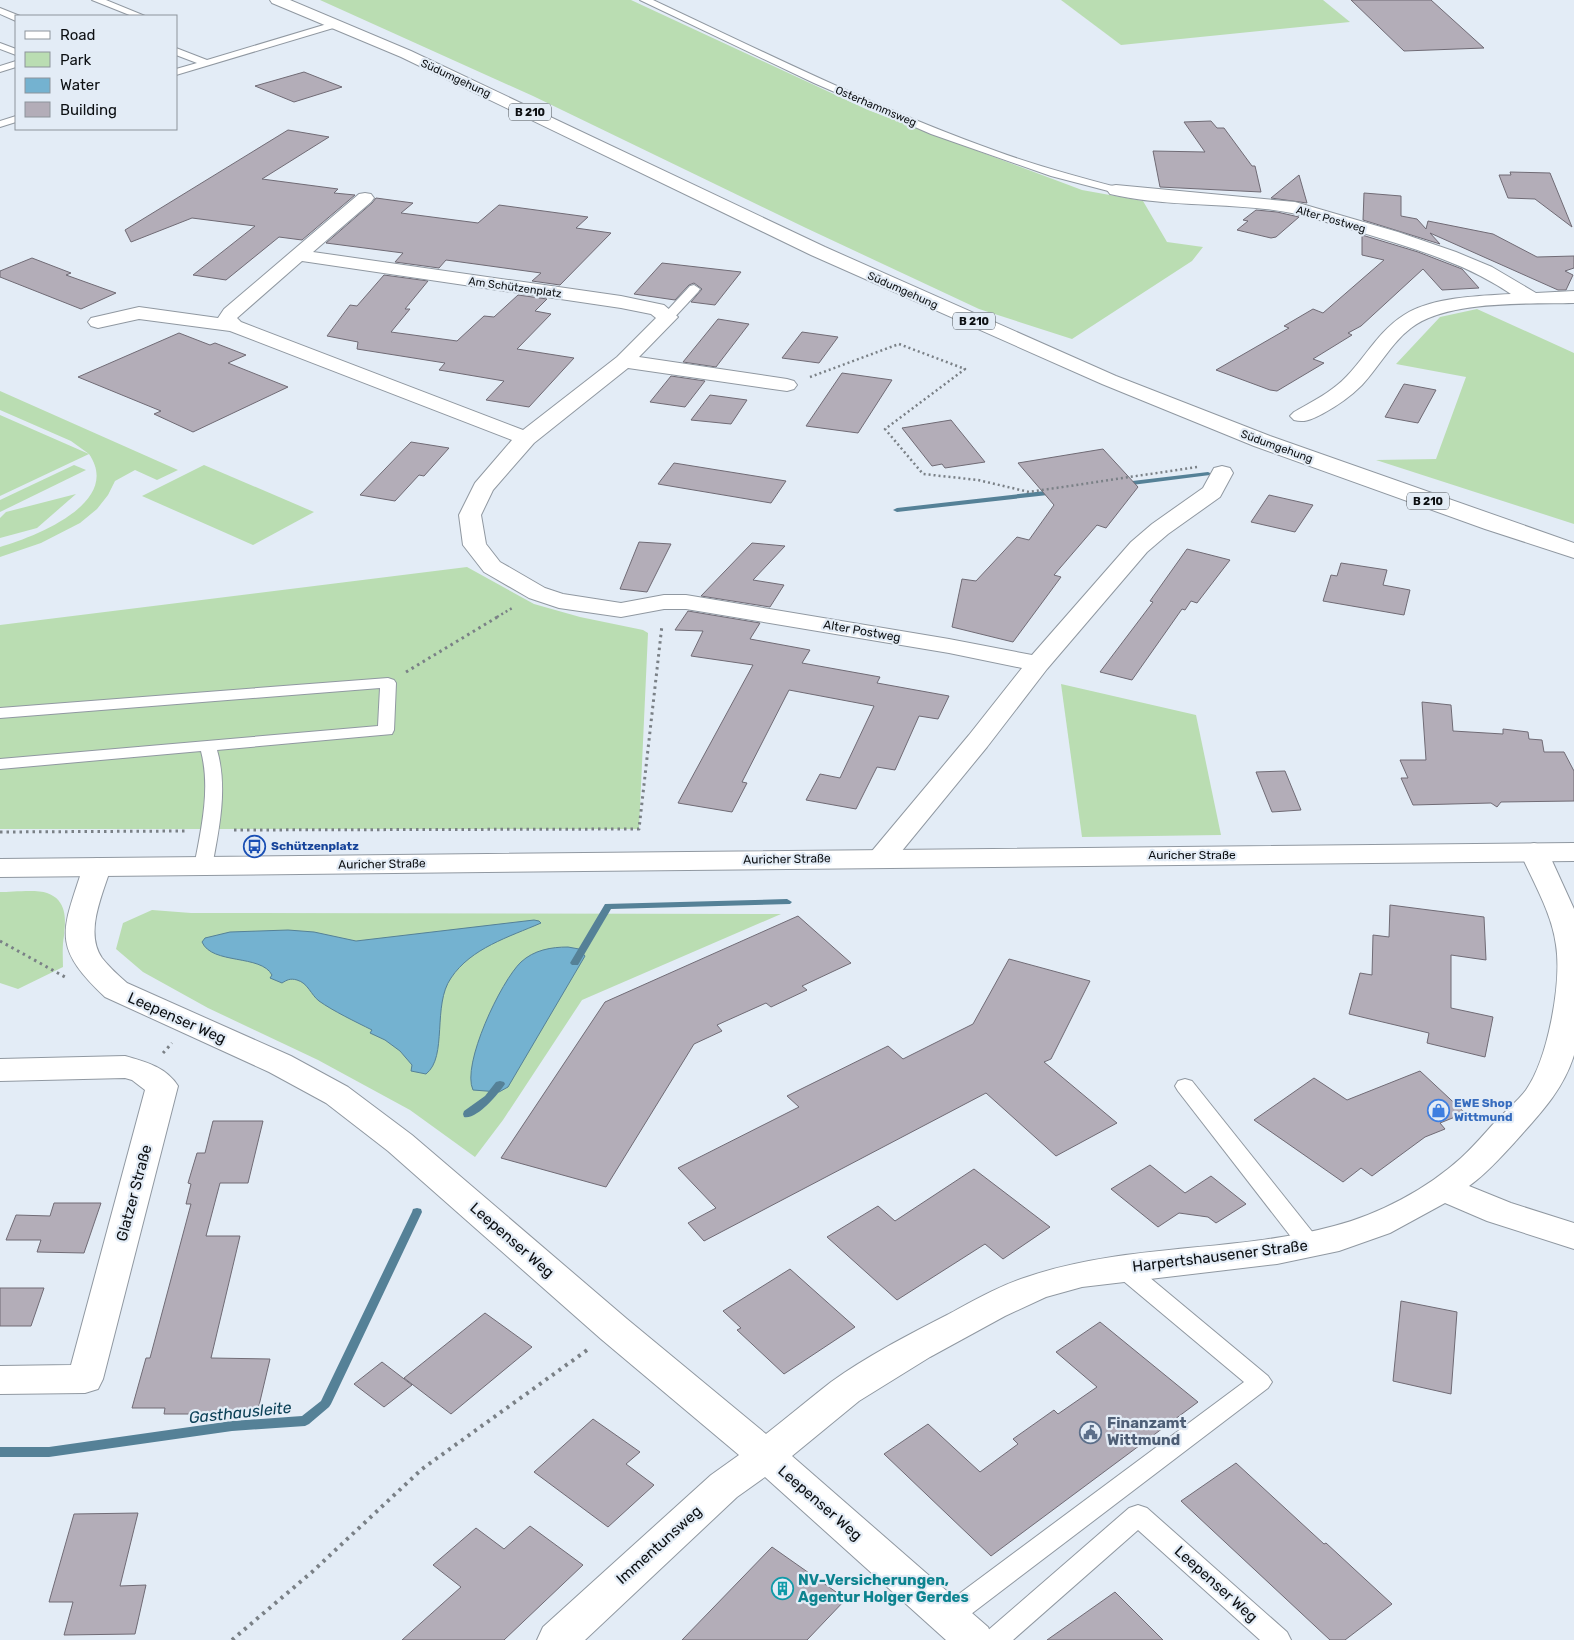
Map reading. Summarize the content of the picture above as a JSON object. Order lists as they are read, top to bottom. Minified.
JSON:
{"streets":{"street":["Südumgehung","B 210","Alter Postweg","Am Schützenplatz","Auricher Straße","Leepenser Weg","Glatzer Straße","Harpertshausener Straße","Immentunsweg"],"lane":["Osterhammsweg"]},"crossings":[["Osterhammsweg","Alter Postweg"],["Auricher Straße","Leepenser Weg"],["Auricher Straße","Harpertshausener Straße"],["Leepenser Weg","Harpertshausener Straße"],["Leepenser Weg","Immentunsweg"],["Harpertshausener Straße","Immentunsweg"]],"water":["Gasthausleite"],"places":{"bus stop":["Schützenplatz"],"shop":["EWE Shop Wittmund"],"public building":["Finanzamt Wittmund"],"building":["NV-Versicherungen, Agentur Holger Gerdes"]},"legend":["Road","Park","Water","Building"]}
